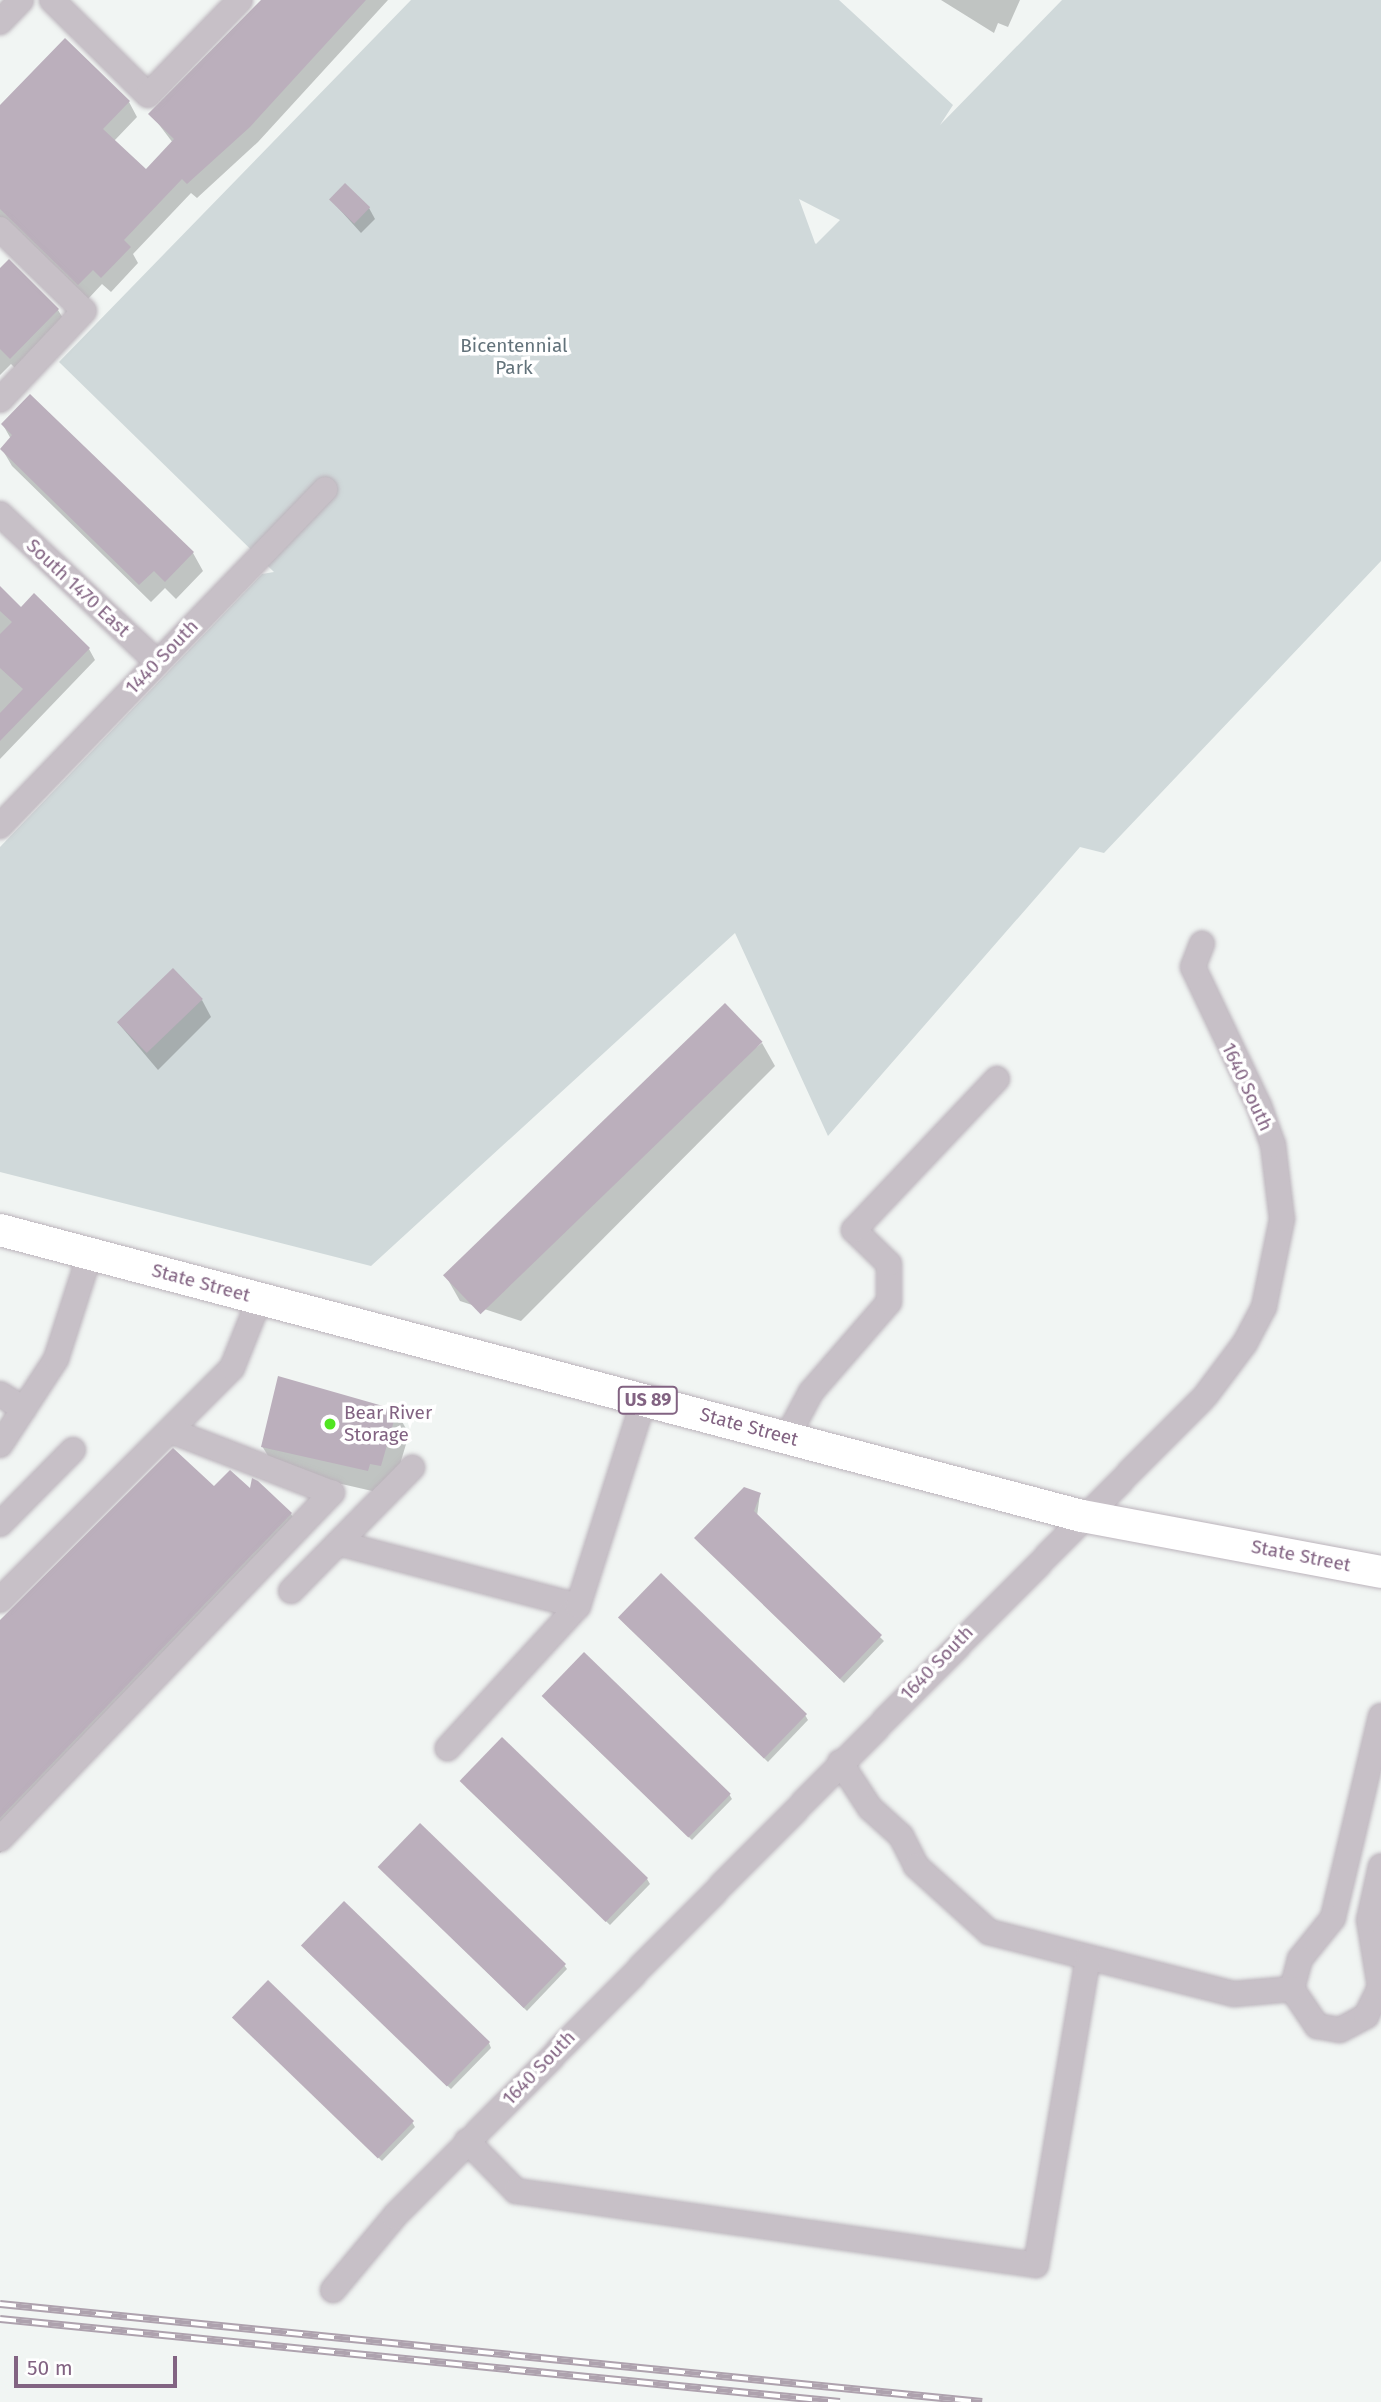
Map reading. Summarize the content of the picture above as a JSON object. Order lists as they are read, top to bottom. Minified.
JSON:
{"streets":{"main road":["State Street","US 89"],"street":["South 1470 East","1440 South","1640 South"]},"crossings":[["South 1470 East","1440 South"],["1640 South","State Street"]],"parks":["Bicentennial Park"],"places":["Bear River Storage"],"scale_bar":"50 m"}
